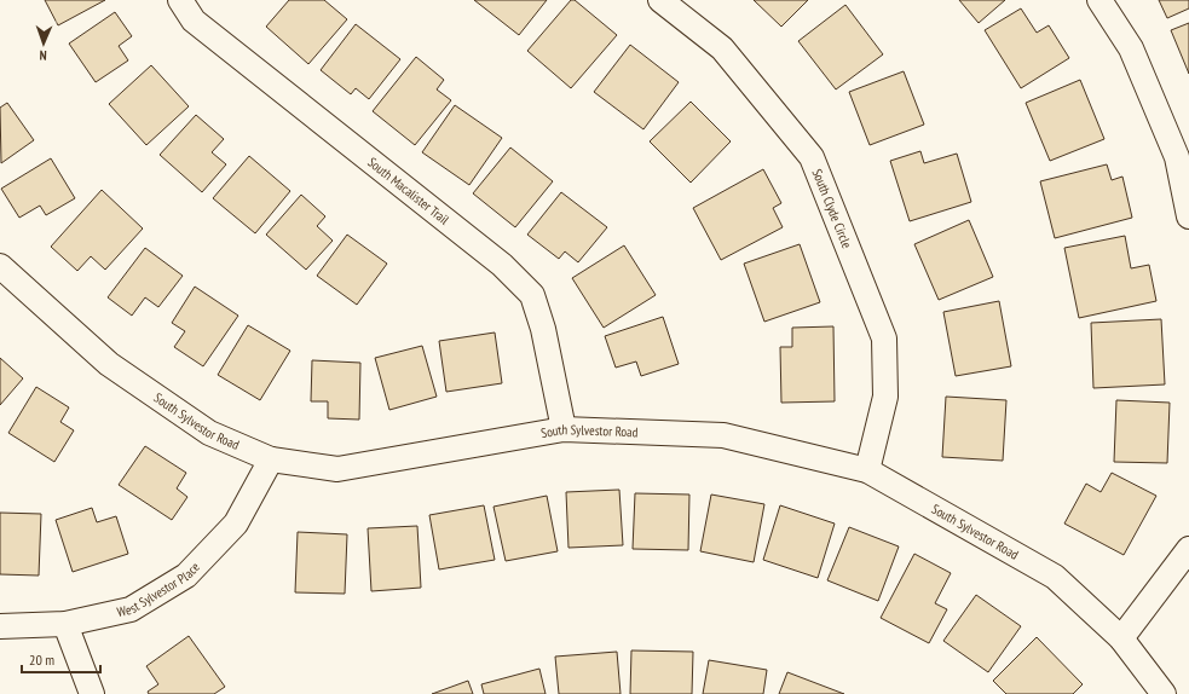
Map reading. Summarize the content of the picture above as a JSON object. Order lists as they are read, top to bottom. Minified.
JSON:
{"streets":{"street":["South Macalister Trail","South Clyde Circle","South Sylvestor Road","West Sylvestor Place"]},"crossings":[["South Macalister Trail","South Sylvestor Road"],["South Clyde Circle","South Sylvestor Road"],["South Sylvestor Road","West Sylvestor Place"]],"scale_bar":"20 m","north":"bottom"}
